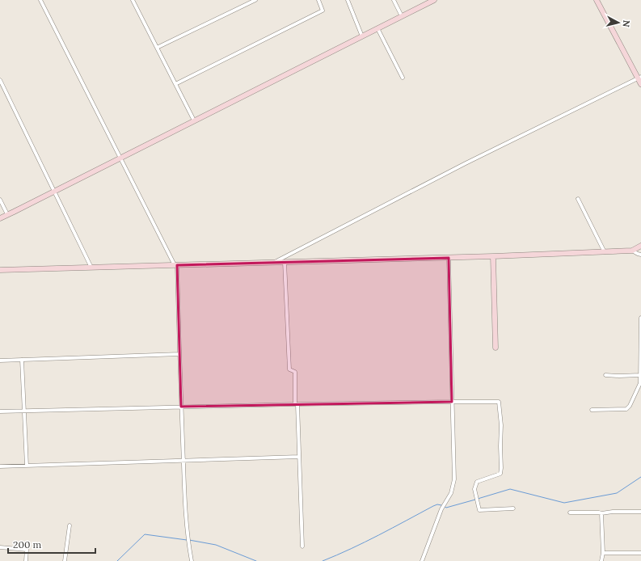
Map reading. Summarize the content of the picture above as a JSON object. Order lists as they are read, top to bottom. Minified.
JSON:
{"scale_bar":"200 m","north":"right"}
